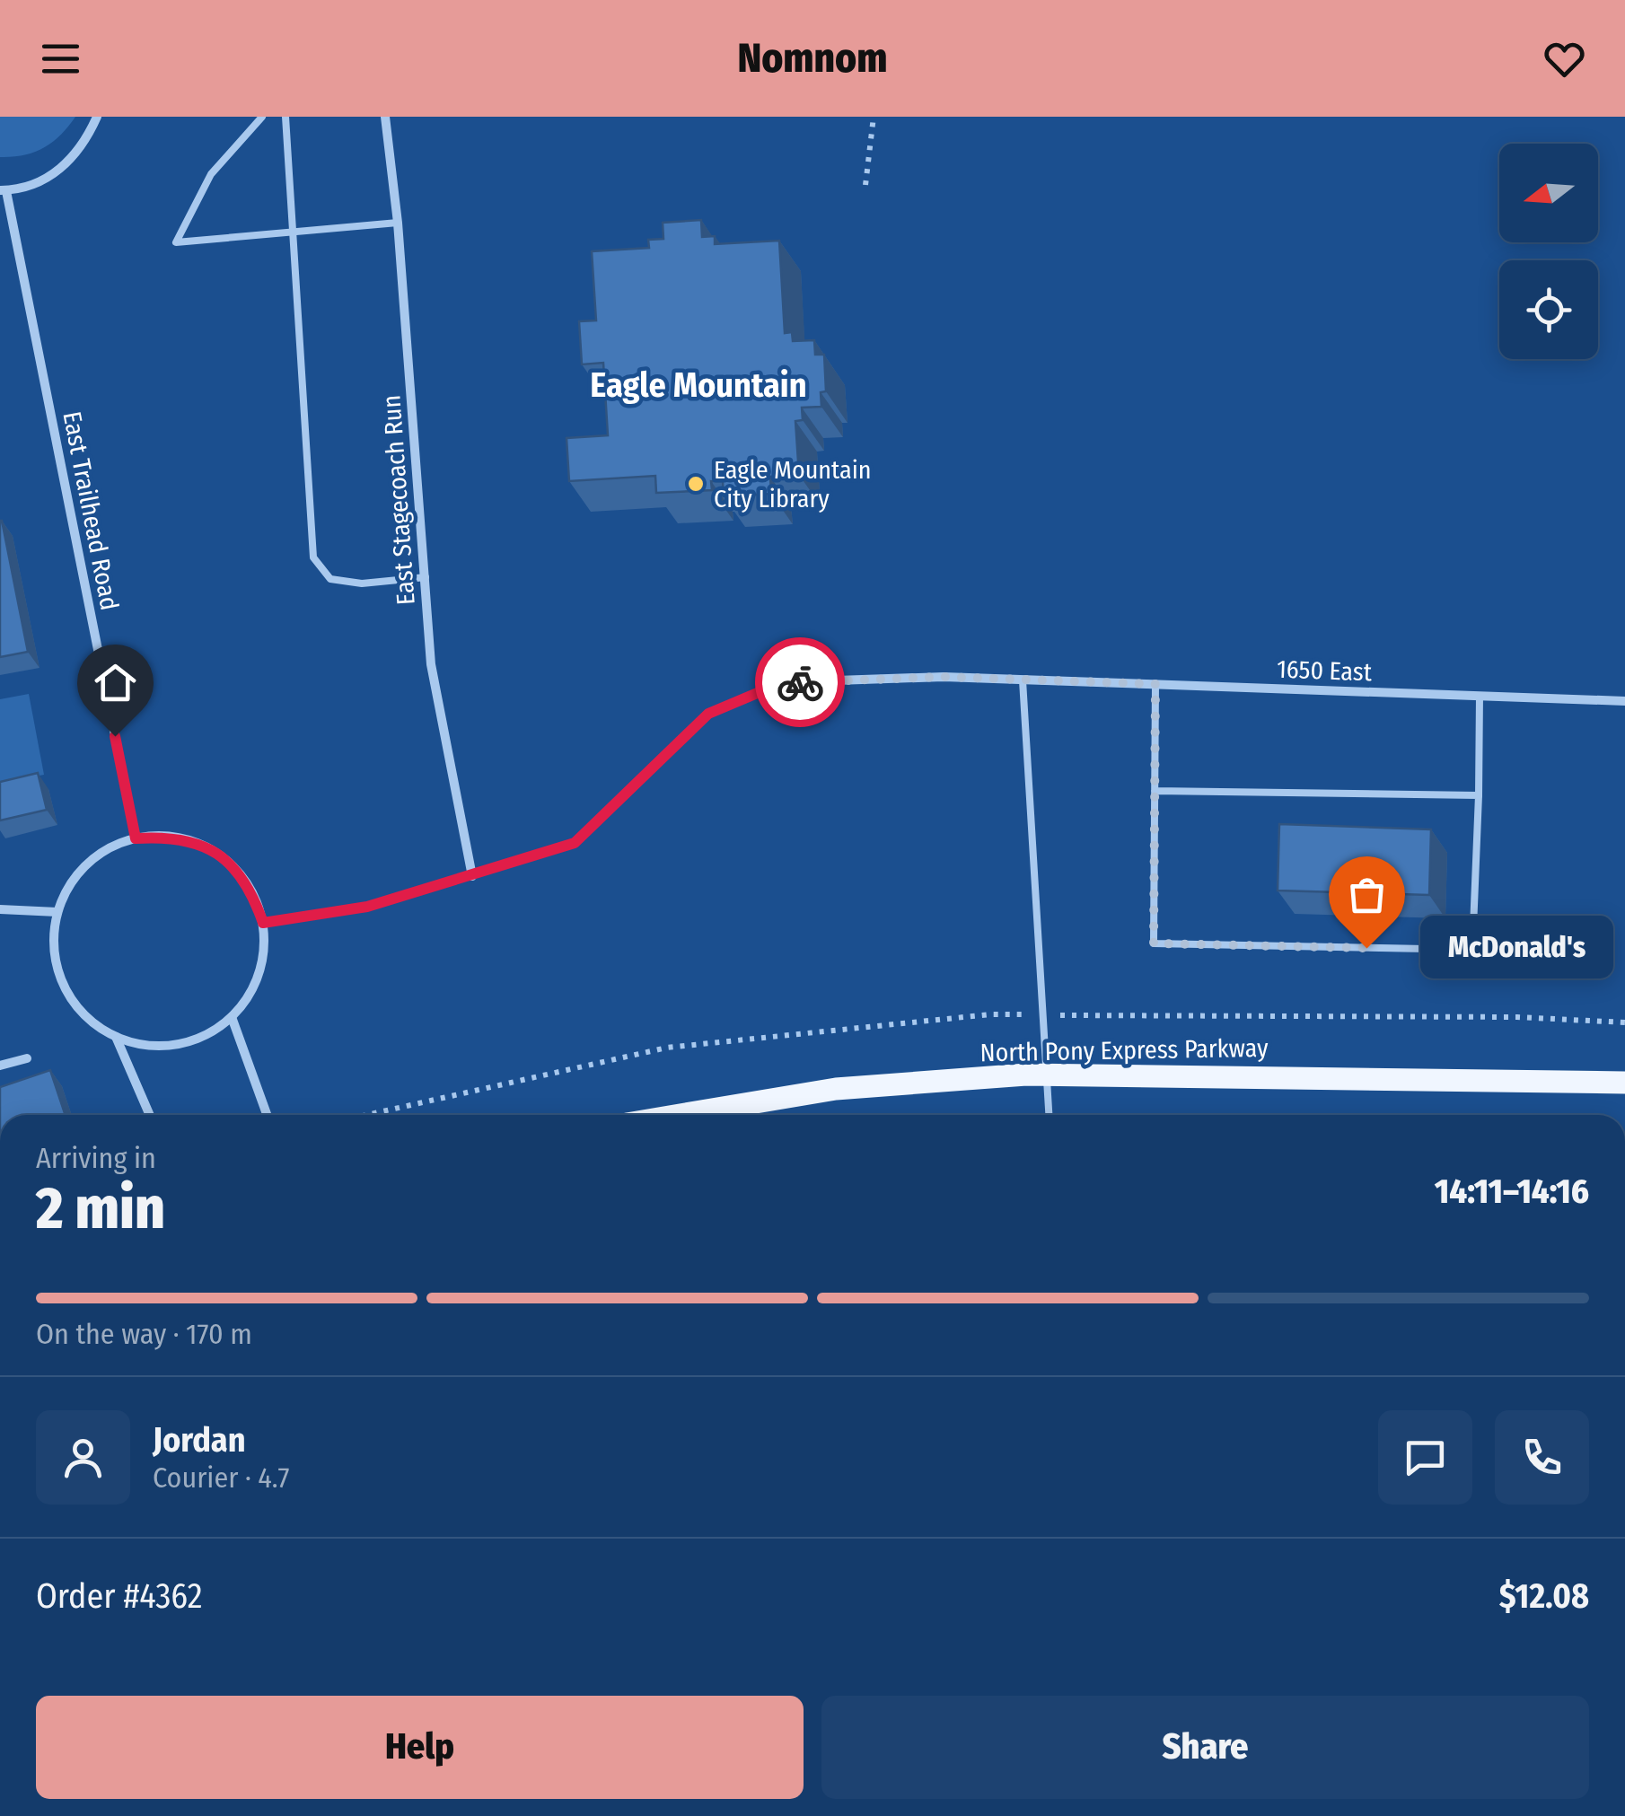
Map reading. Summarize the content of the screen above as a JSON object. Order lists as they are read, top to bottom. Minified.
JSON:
{"streets":{"main road":["North Pony Express Parkway"],"street":["East Stagecoach Run","East Trailhead Road","1650 East"]},"crossings":[["East Stagecoach Run","1650 East"],["East Trailhead Road","1650 East"]],"districts":["Eagle Mountain"],"places":["Eagle Mountain City Library","McDonald's"],"north":"left","page":{"header":"Nomnom","bubble":"McDonald's","heading":["2 min","Arriving in","14:11–14:16"],"panel":["Jordan","Courier · 4.7","Order #4362","$12.08"],"bar":"On the way · 170 m","buttons":["Help","Share"]}}
